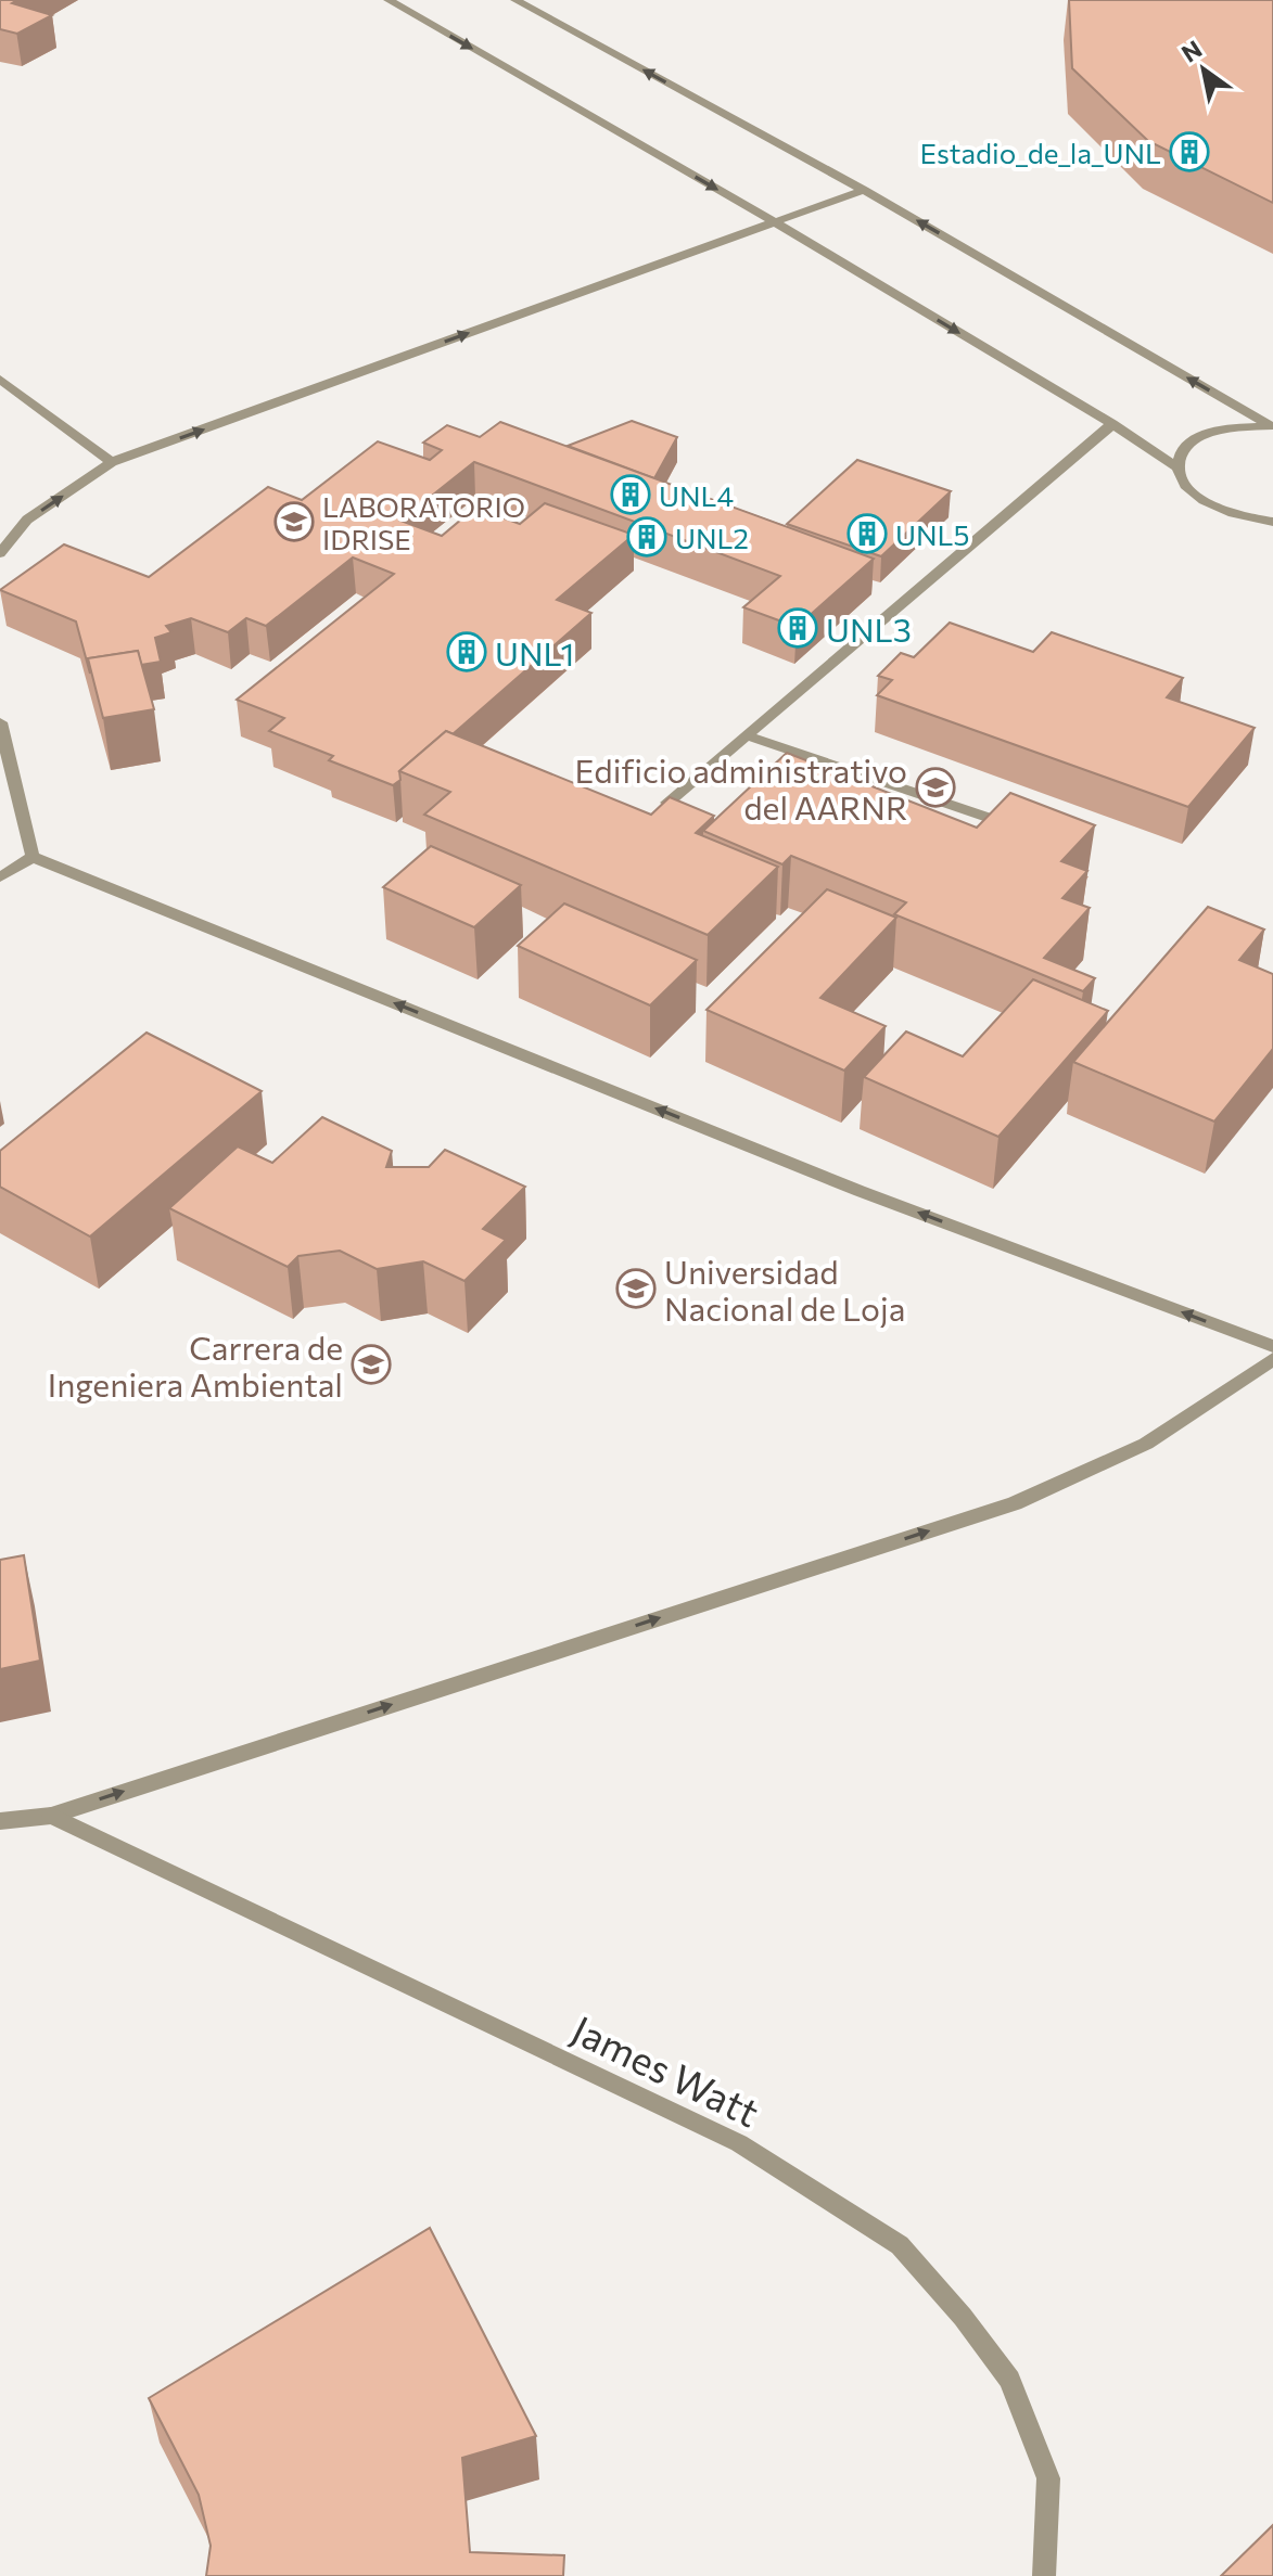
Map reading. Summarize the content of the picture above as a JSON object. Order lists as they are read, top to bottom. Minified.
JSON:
{"streets":{"street":["James Watt"]},"places":{"building":["Estadio_de_la_UNL","UNL4","UNL5","UNL2","UNL3","UNL1"],"school or university":["LABORATORIO IDRISE","Edificio administrativo del AARNR","Universidad Nacional de Loja","Carrera de Ingeniera Ambiental"]},"north":"top left"}
